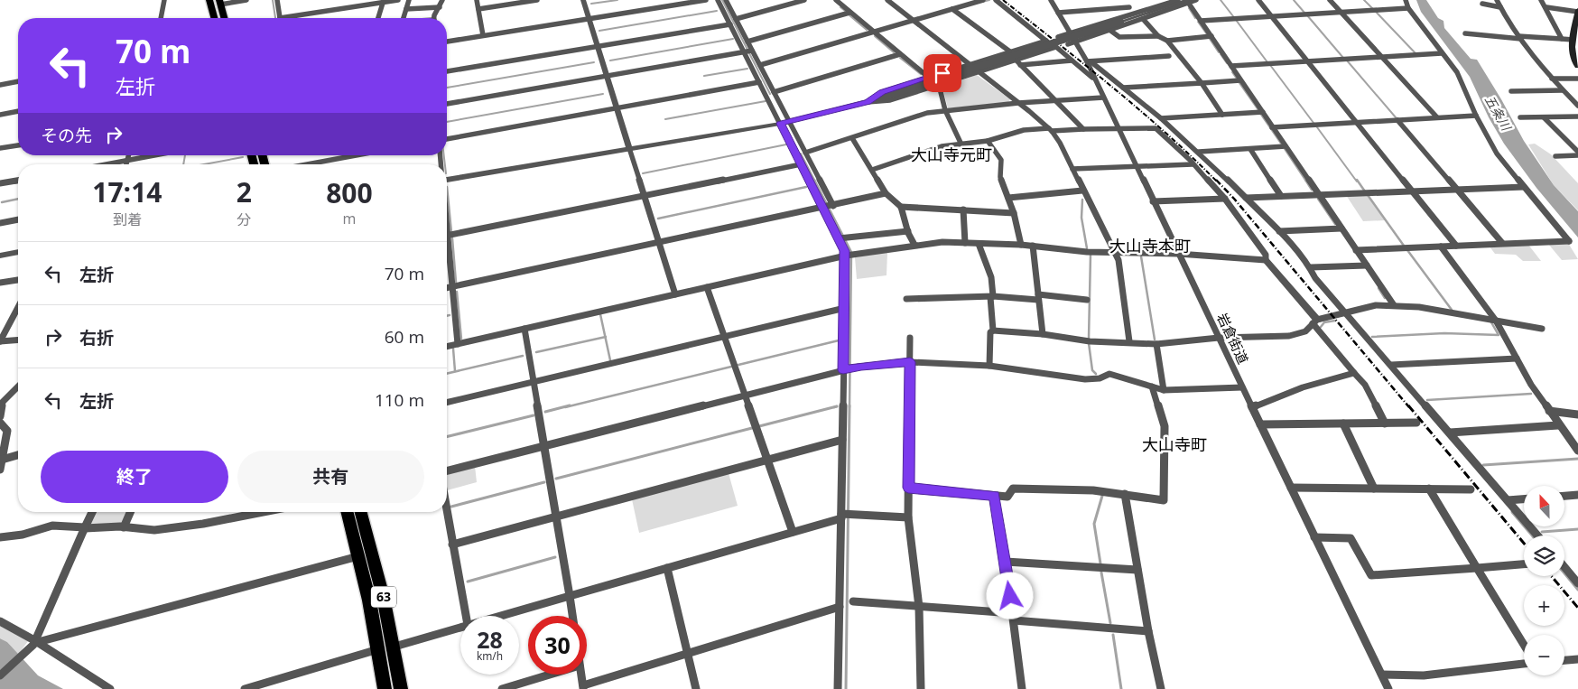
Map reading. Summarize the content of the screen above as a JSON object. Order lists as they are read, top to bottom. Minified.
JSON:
{"streets":{"main road":["63"],"street":["岩倉街道"]},"districts":["大山寺元町","大山寺本町","大山寺町"],"water":["五条川"],"north":"top","page":{"turn":["70 m","左折"],"then":"その先","eta":["17:14","到着","2","分","800","m"],"list":[{"name":"左折","value":"70 m"},{"name":"右折","value":"60 m"},{"name":"左折","value":"110 m"}],"buttons":["終了","共有"],"map_buttons":["+","−"],"speed":"28 km/h","limit":"30"}}
